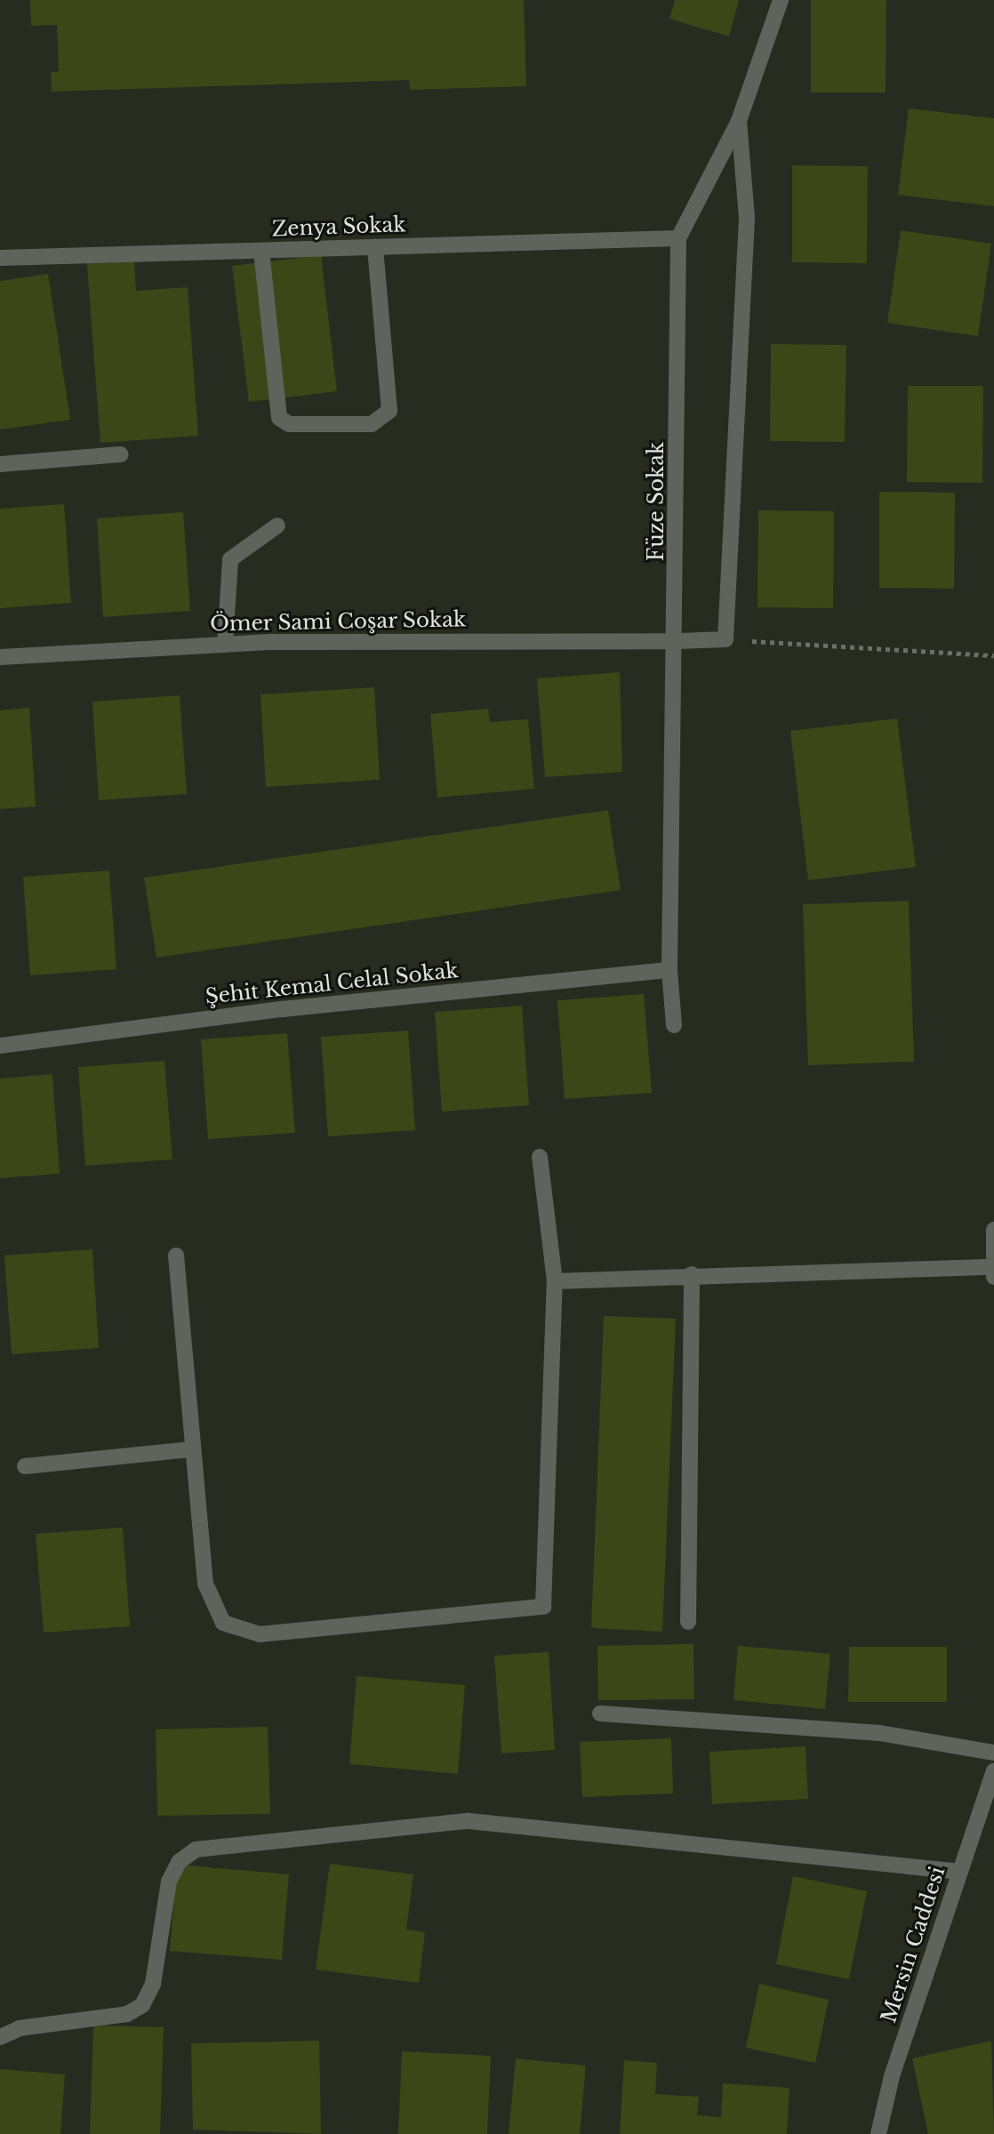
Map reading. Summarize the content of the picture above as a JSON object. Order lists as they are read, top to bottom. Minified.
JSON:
{"streets":{"street":["Zenya Sokak","Füze Sokak","Ömer Sami Coşar Sokak","Şehit Kemal Celal Sokak","Mersin Caddesi"]},"crossings":[["Zenya Sokak","Füze Sokak"],["Füze Sokak","Ömer Sami Coşar Sokak"],["Füze Sokak","Şehit Kemal Celal Sokak"]]}
